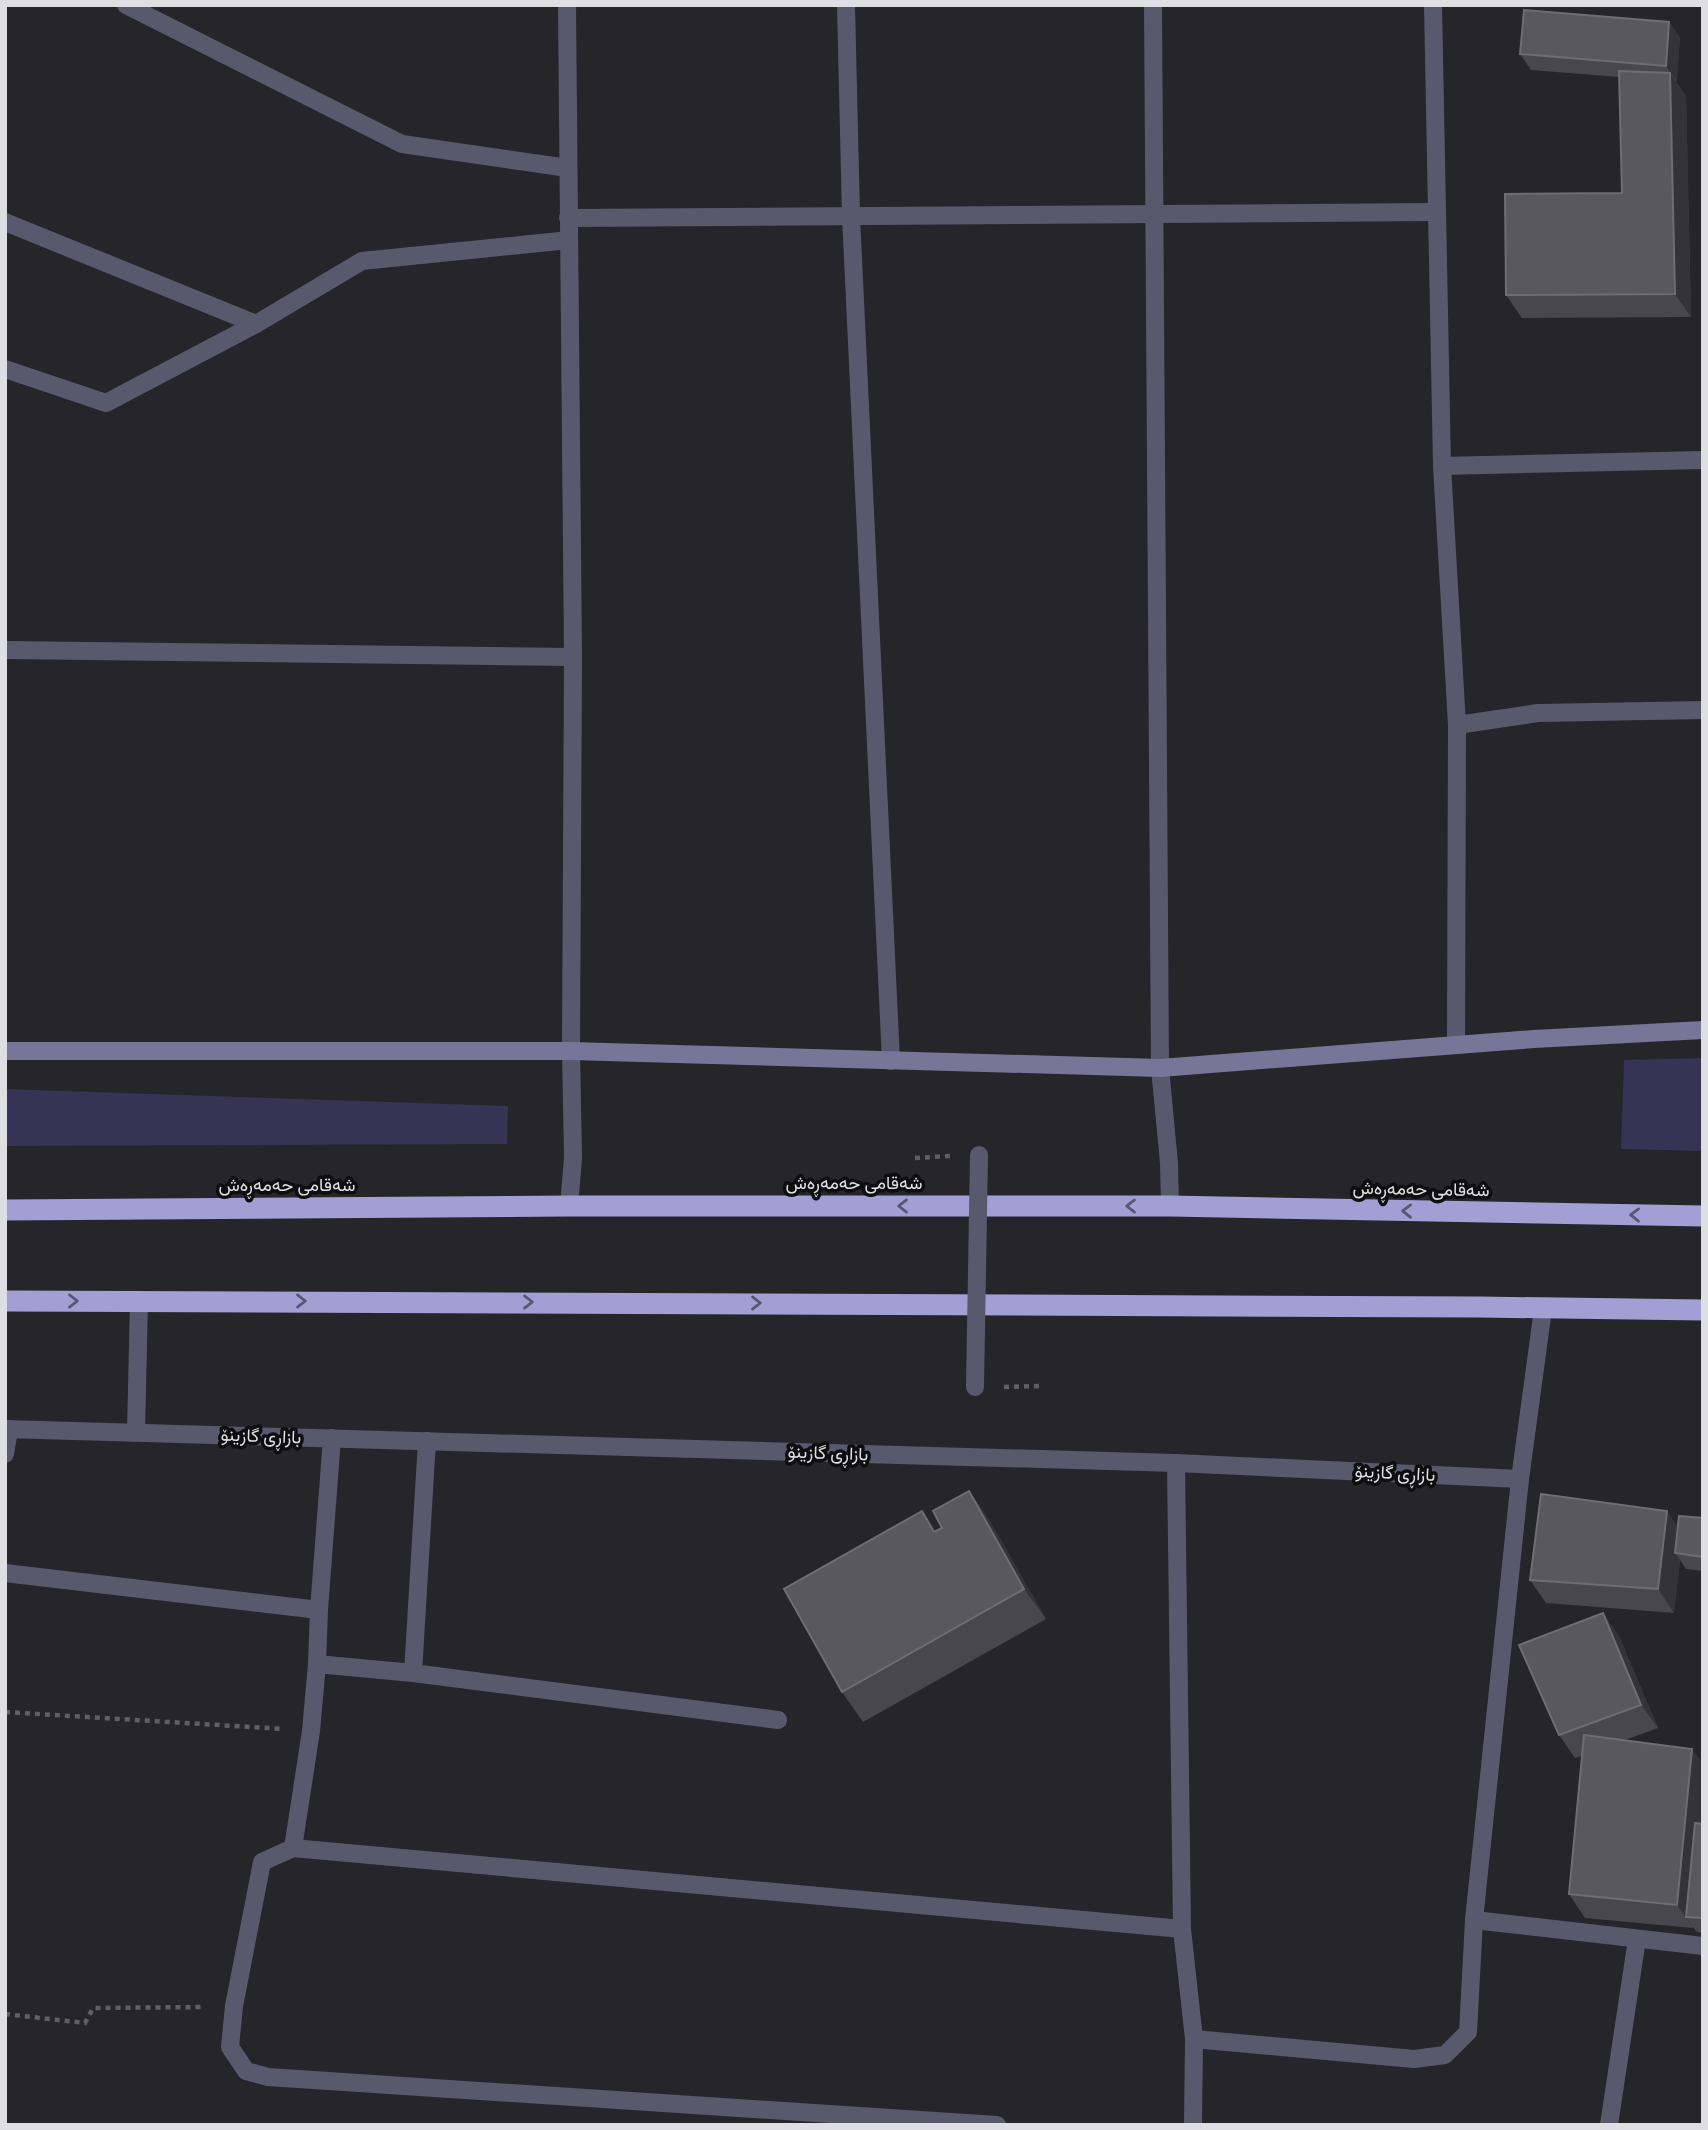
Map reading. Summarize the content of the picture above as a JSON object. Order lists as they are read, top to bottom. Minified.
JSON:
{"streets":{"highway":["شەقامی حەمەڕەش"],"street":["بازاڕی گازینۆ"]}}
